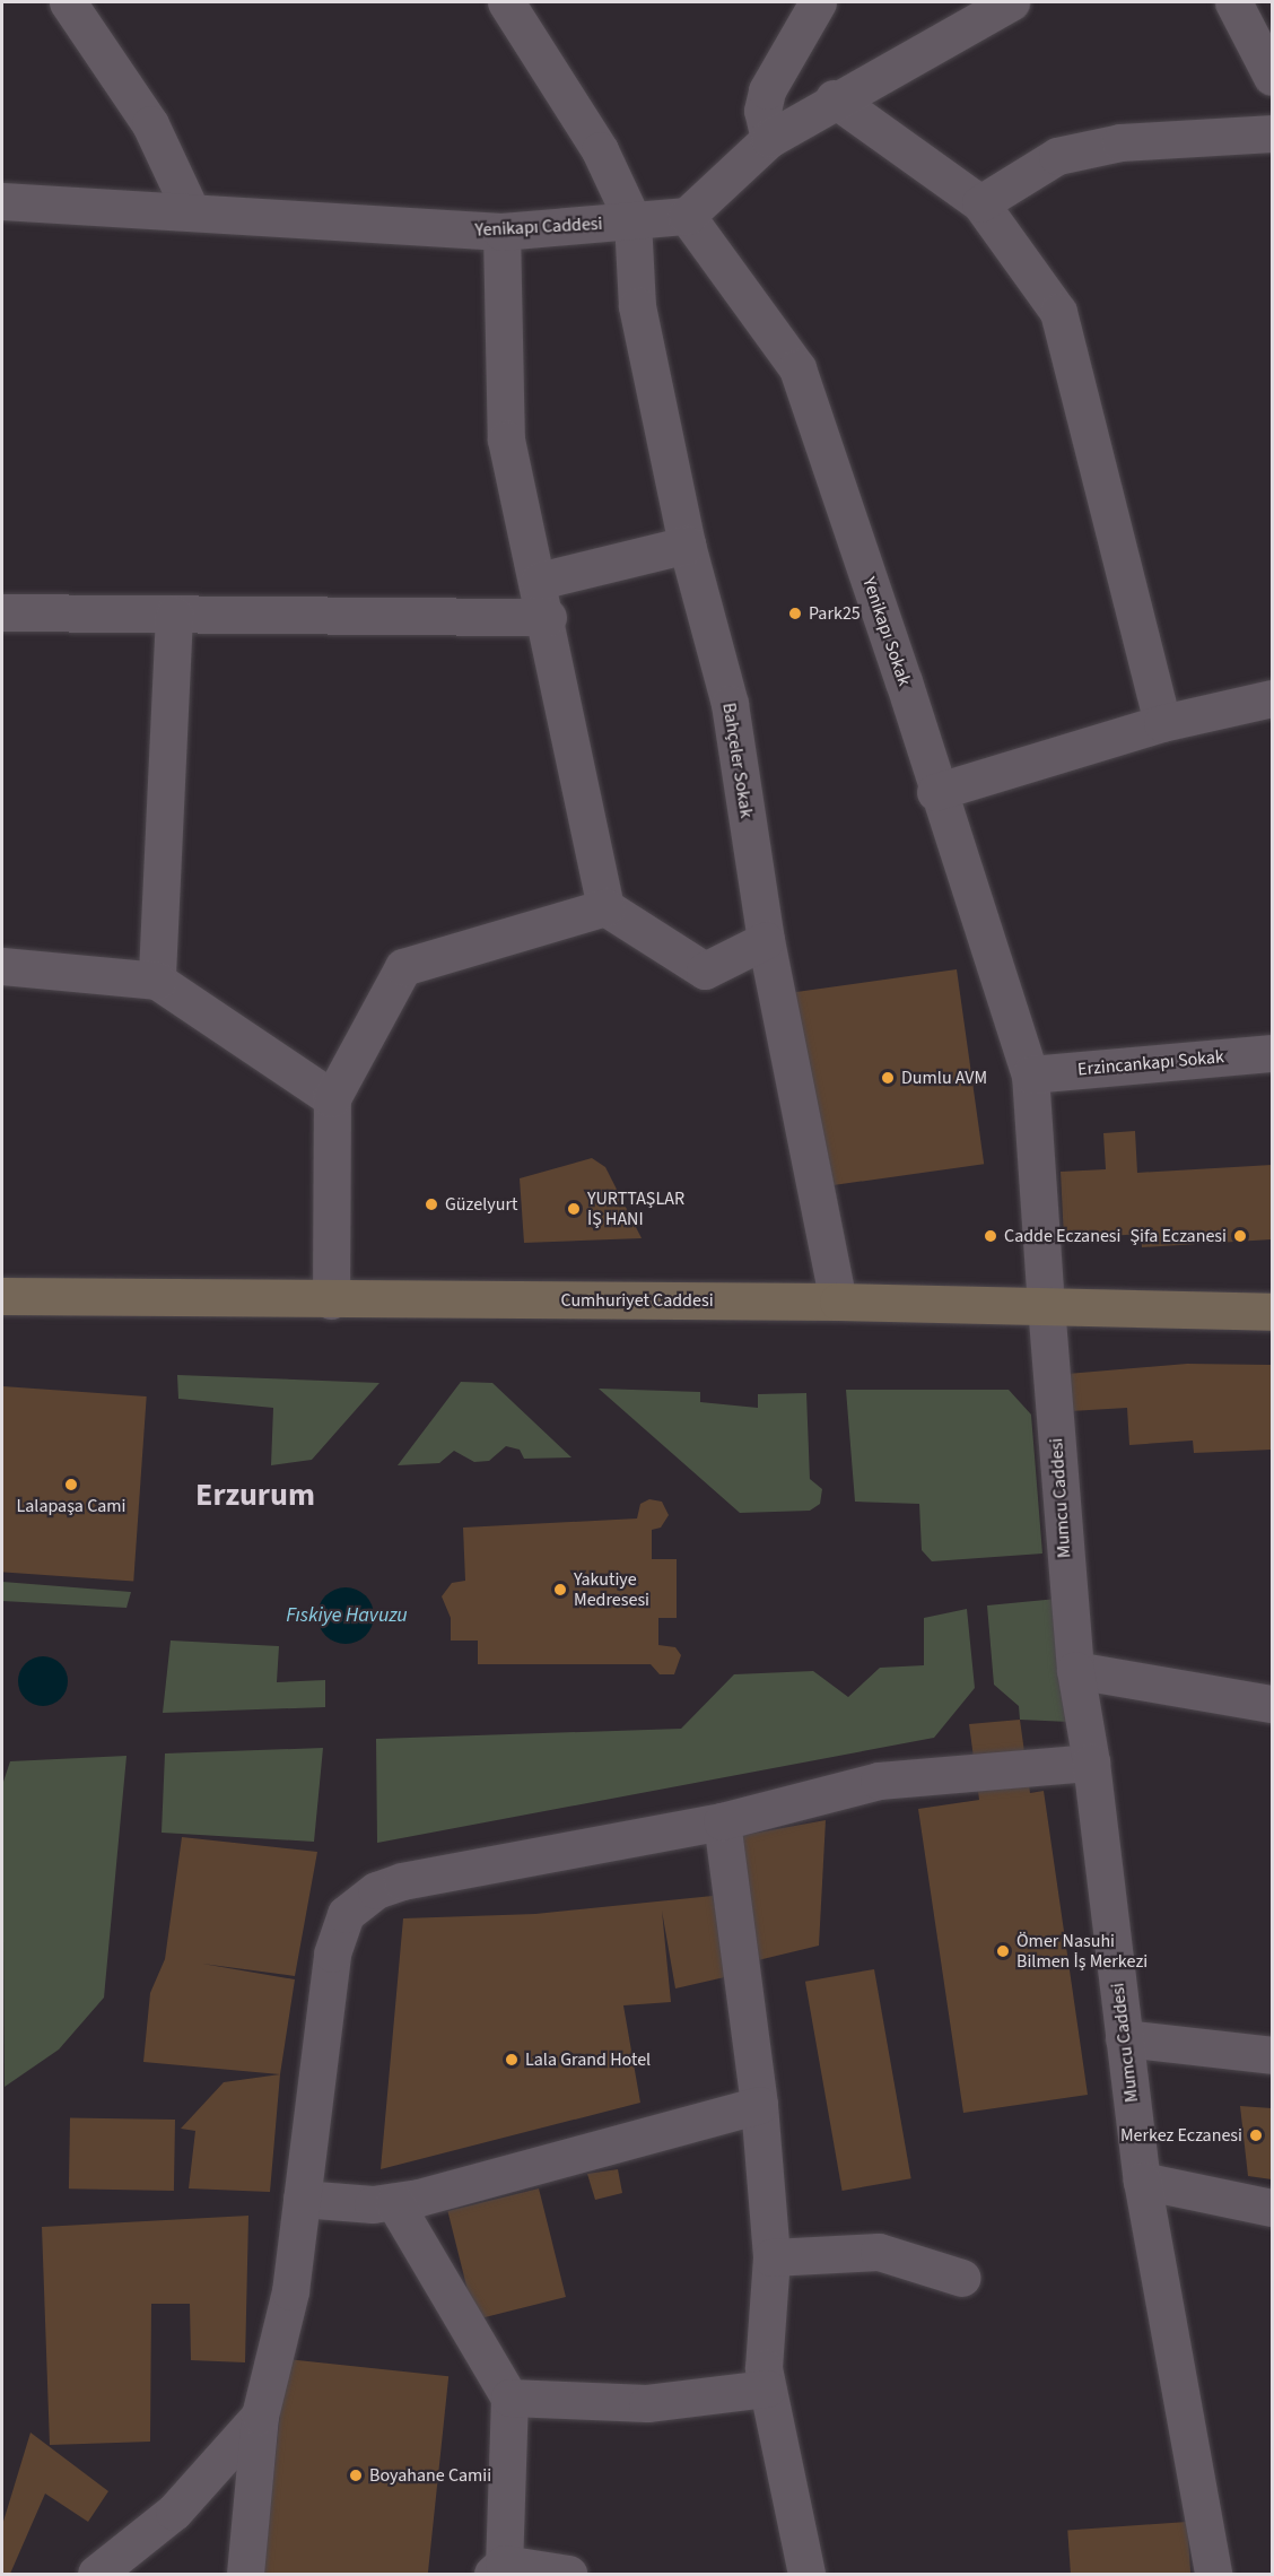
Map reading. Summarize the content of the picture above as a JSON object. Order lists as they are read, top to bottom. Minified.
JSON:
{"streets":{"main road":["Cumhuriyet Caddesi"],"street":["Yenikapı Caddesi","Yenikapı Sokak","Bahçeler Sokak","Erzincankapı Sokak","Mumcu Caddesi"]},"crossings":[["Yenikapı Caddesi","Yenikapı Sokak"],["Yenikapı Caddesi","Bahçeler Sokak"],["Yenikapı Sokak","Erzincankapı Sokak"],["Yenikapı Sokak","Mumcu Caddesi"],["Bahçeler Sokak","Cumhuriyet Caddesi"],["Erzincankapı Sokak","Mumcu Caddesi"],["Cumhuriyet Caddesi","Mumcu Caddesi"]],"districts":["Erzurum"],"water":["Fıskiye Havuzu"],"places":["Park25","Dumlu AVM","Güzelyurt","YURTTAŞLAR İŞ HANI","Cadde Eczanesi","Şifa Eczanesi","Lalapaşa Cami","Yakutiye Medresesi","Ömer Nasuhi Bilmen İş Merkezi","Lala Grand Hotel","Merkez Eczanesi","Boyahane Camii"]}
